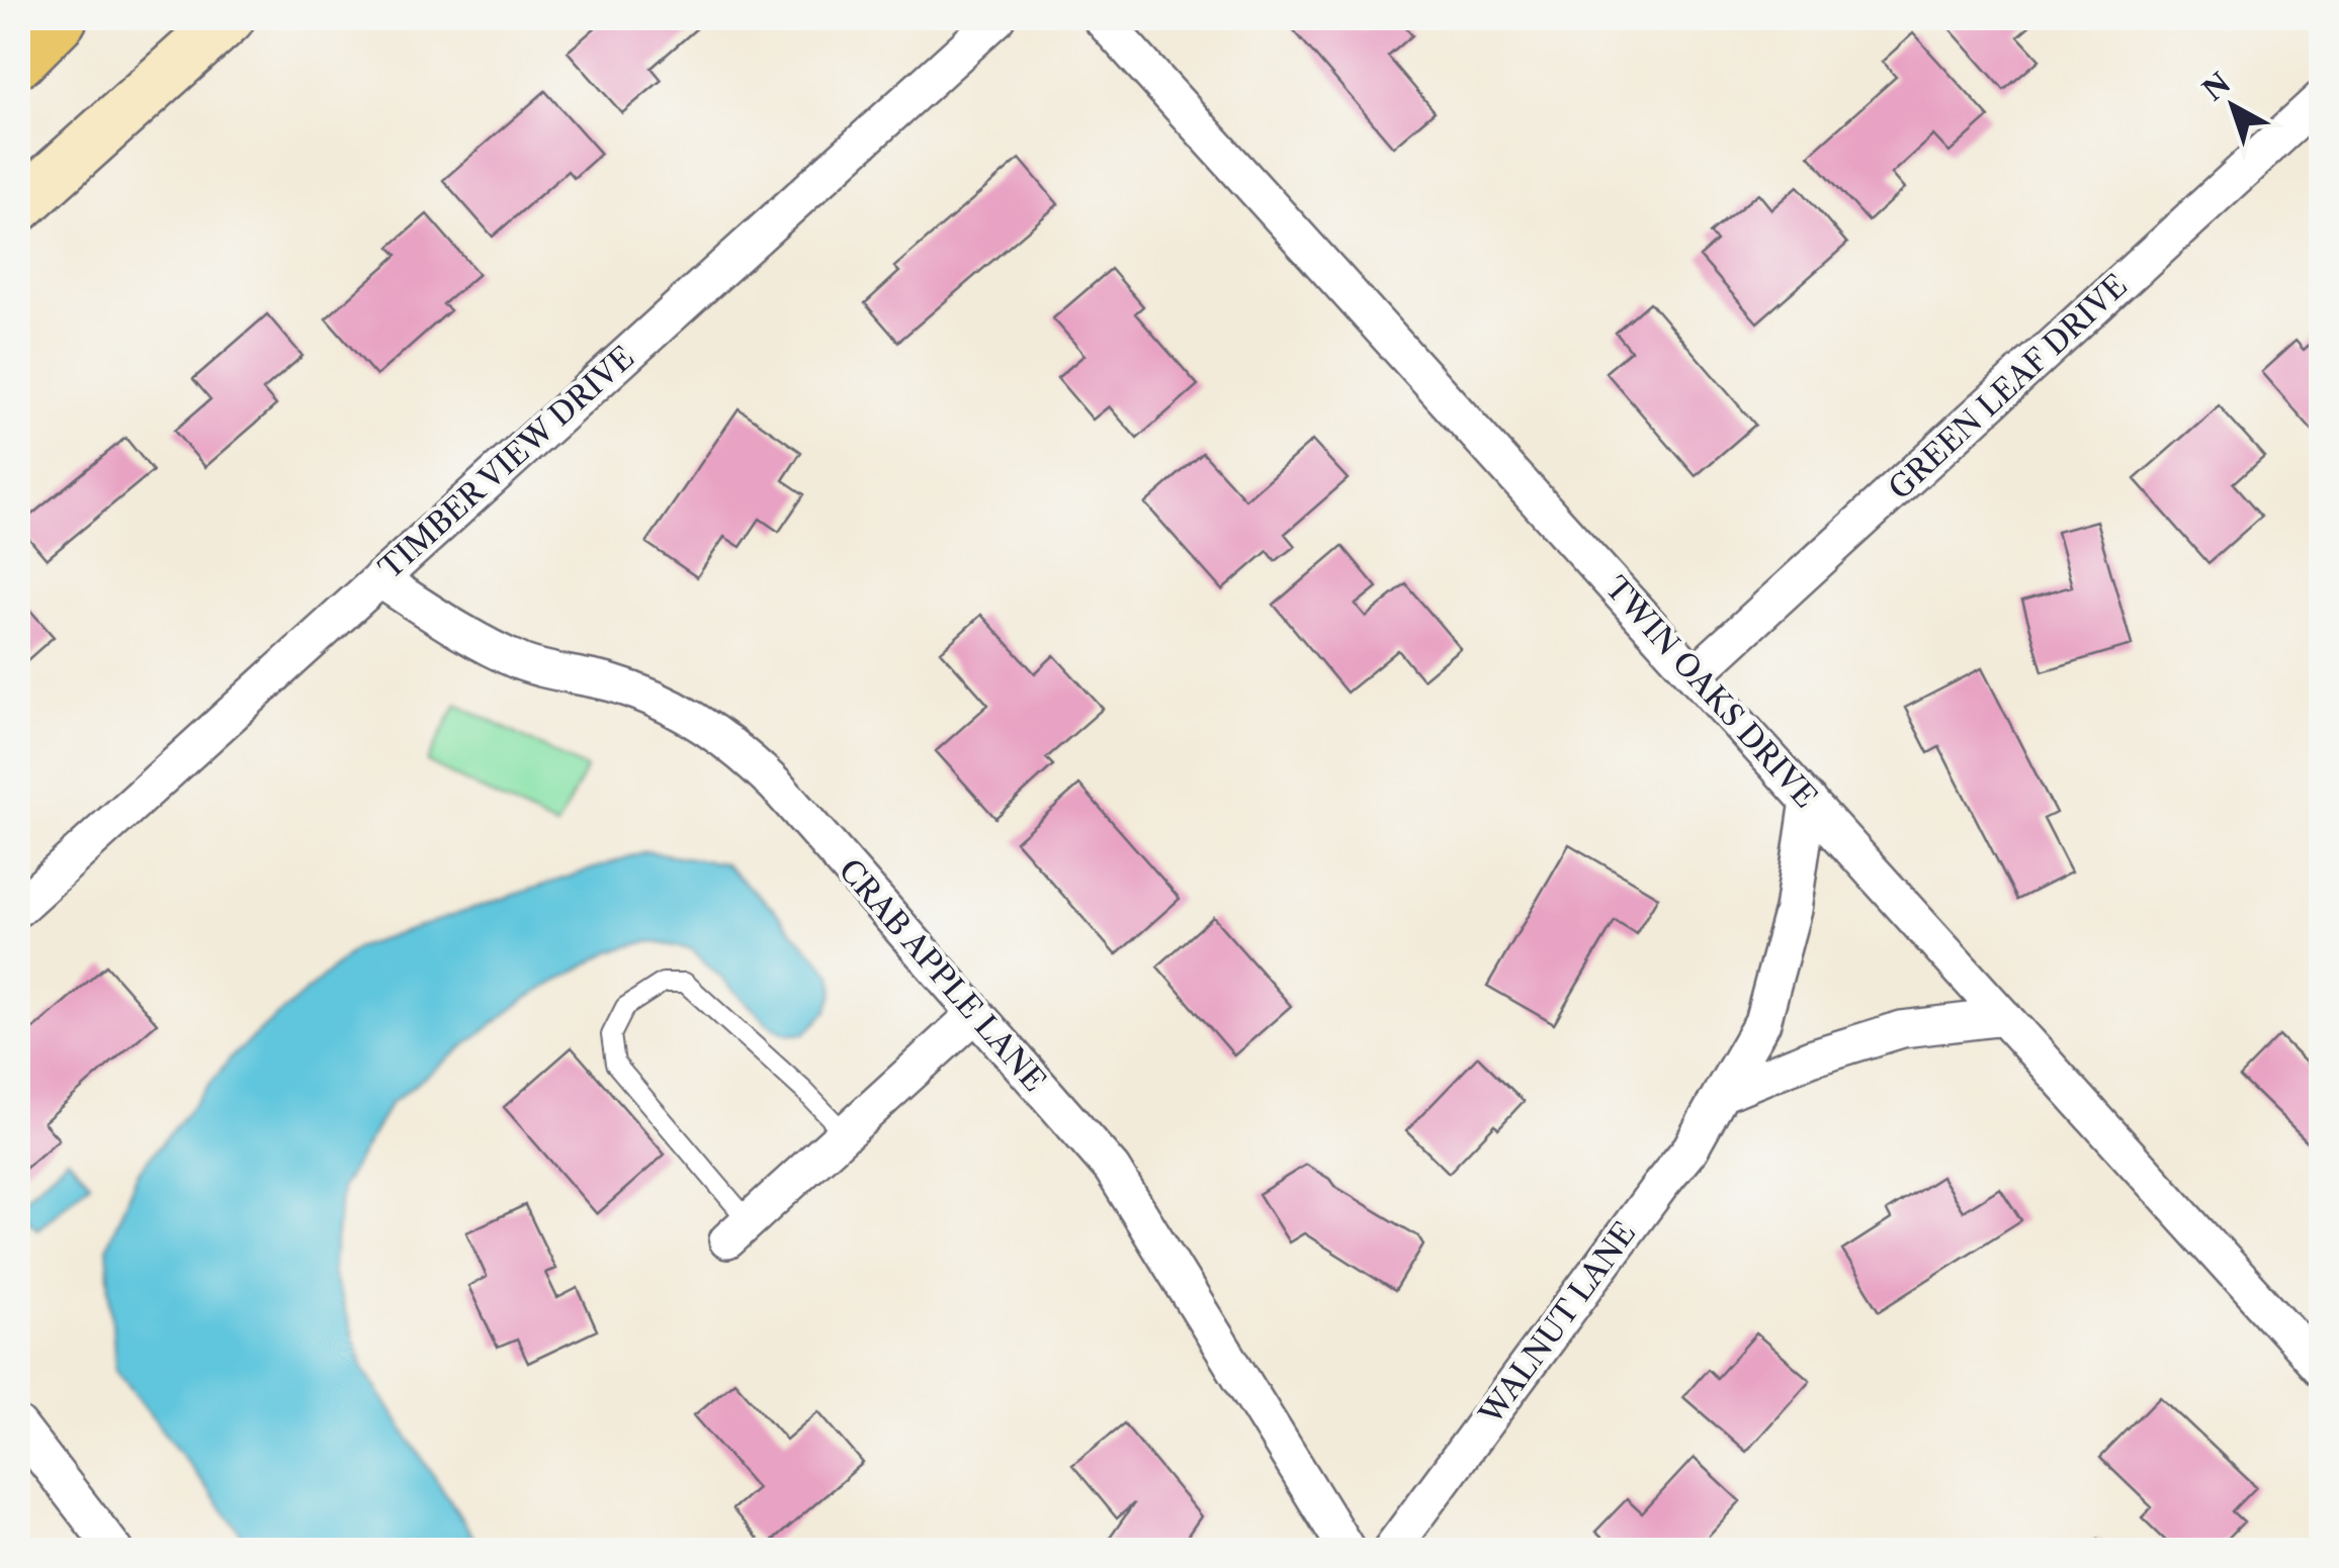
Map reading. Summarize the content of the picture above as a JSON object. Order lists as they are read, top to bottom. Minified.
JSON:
{"streets":{"street":["GREEN LEAF DRIVE","TIMBER VIEW DRIVE","TWIN OAKS DRIVE","CRAB APPLE LANE","WALNUT LANE"]},"crossings":[["GREEN LEAF DRIVE","TWIN OAKS DRIVE"],["TIMBER VIEW DRIVE","CRAB APPLE LANE"],["TWIN OAKS DRIVE","WALNUT LANE"]],"north":"top left"}
